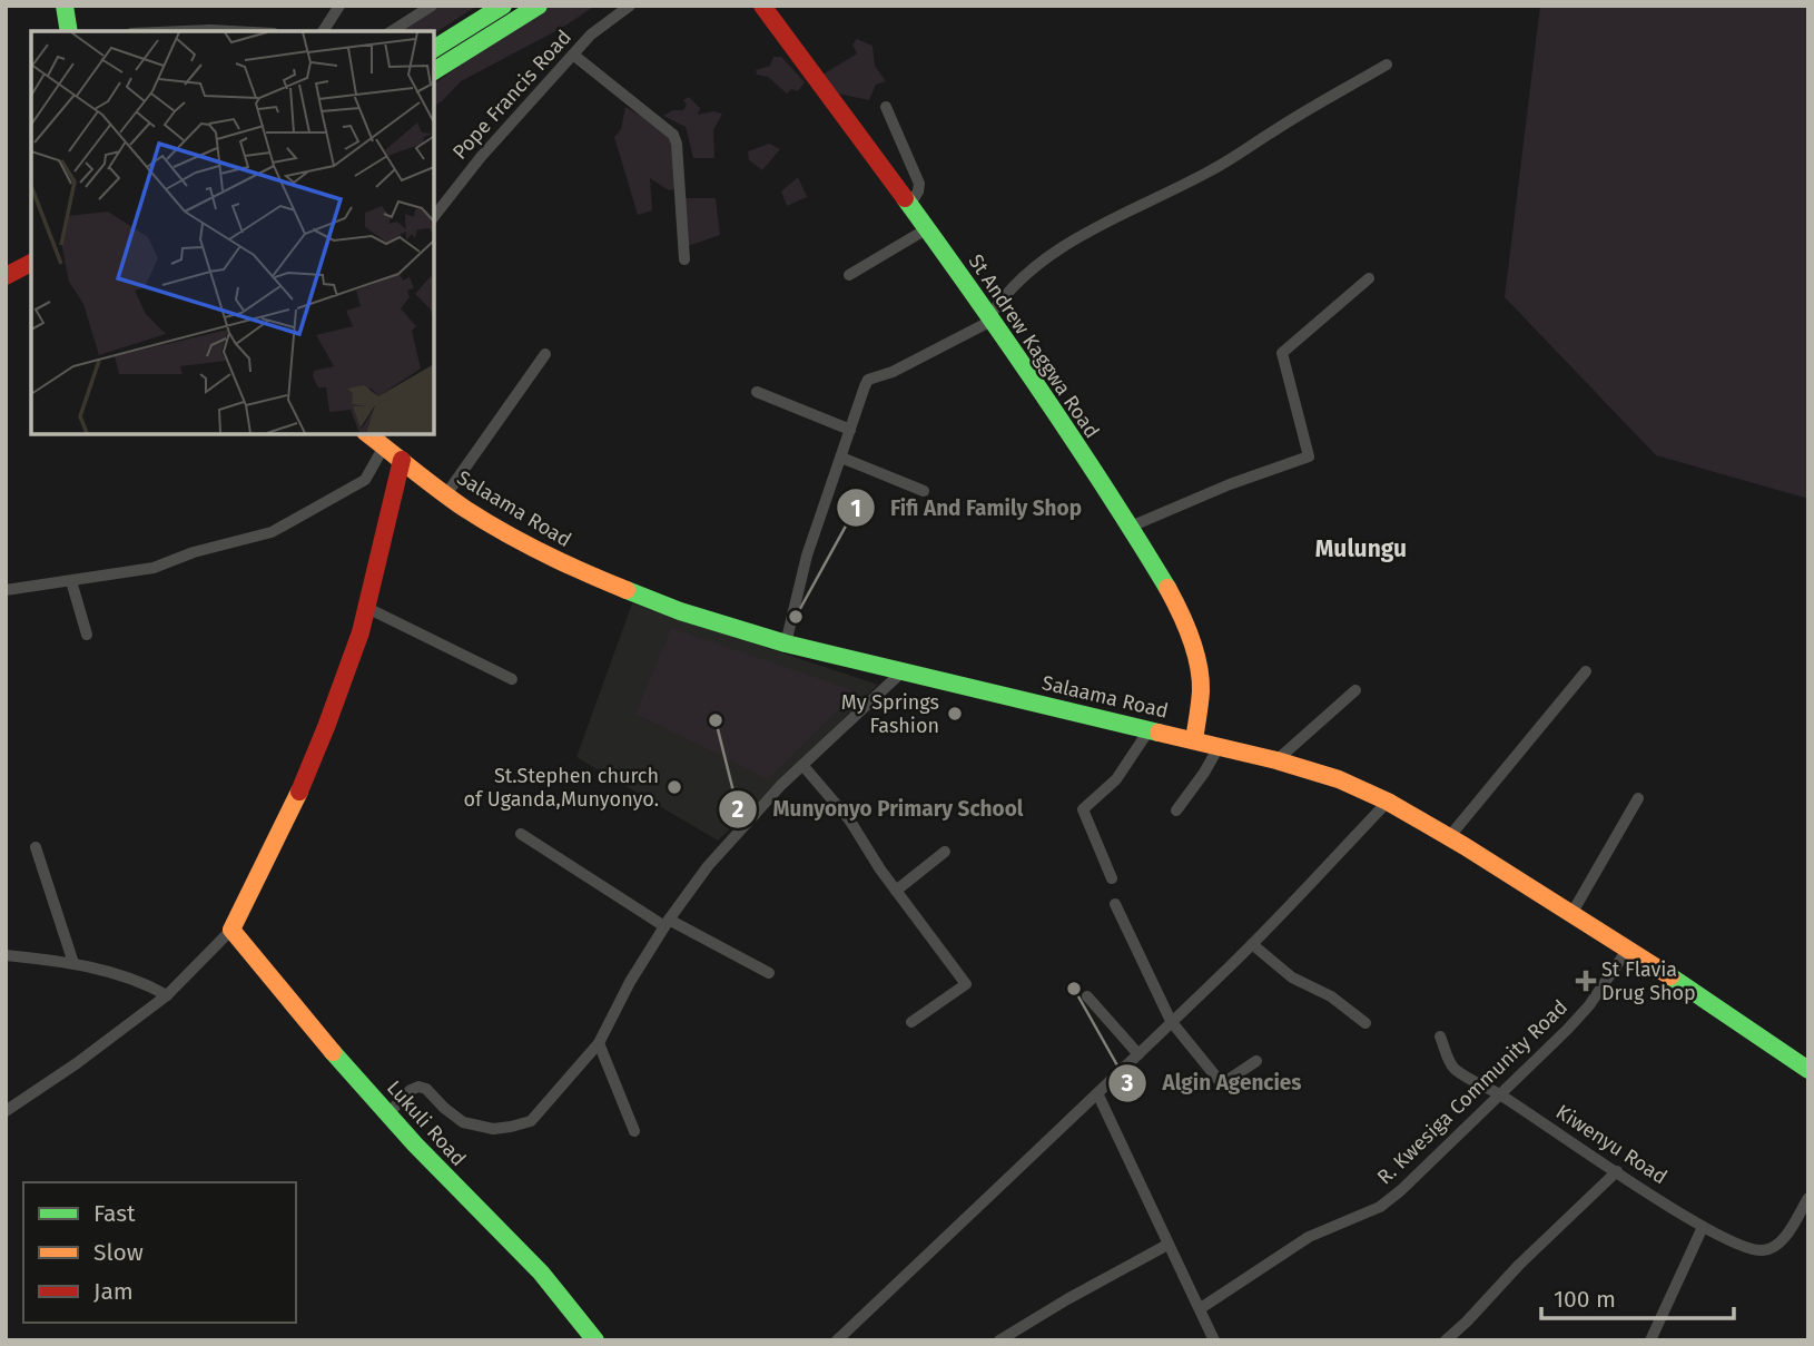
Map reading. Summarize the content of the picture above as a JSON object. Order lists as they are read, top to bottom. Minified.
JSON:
{"streets":{"main road":["St Andrew Kaggwa Road","Salaama Road","Lukuli Road"],"street":["Pope Francis Road","R. Kwesiga Community Road","Kiwenyu Road"]},"crossings":[["St Andrew Kaggwa Road","Salaama Road"],["Salaama Road","R. Kwesiga Community Road"],["R. Kwesiga Community Road","Kiwenyu Road"]],"districts":["Mulungu"],"places":{"other":["Fifi And Family Shop","My Springs Fashion","Munyonyo Primary School","St.Stephen church of Uganda,Munyonyo.","Algin Agencies"],"health":["St Flavia Drug Shop"]},"legend":["Fast","Slow","Jam"],"scale_bar":"100 m"}
